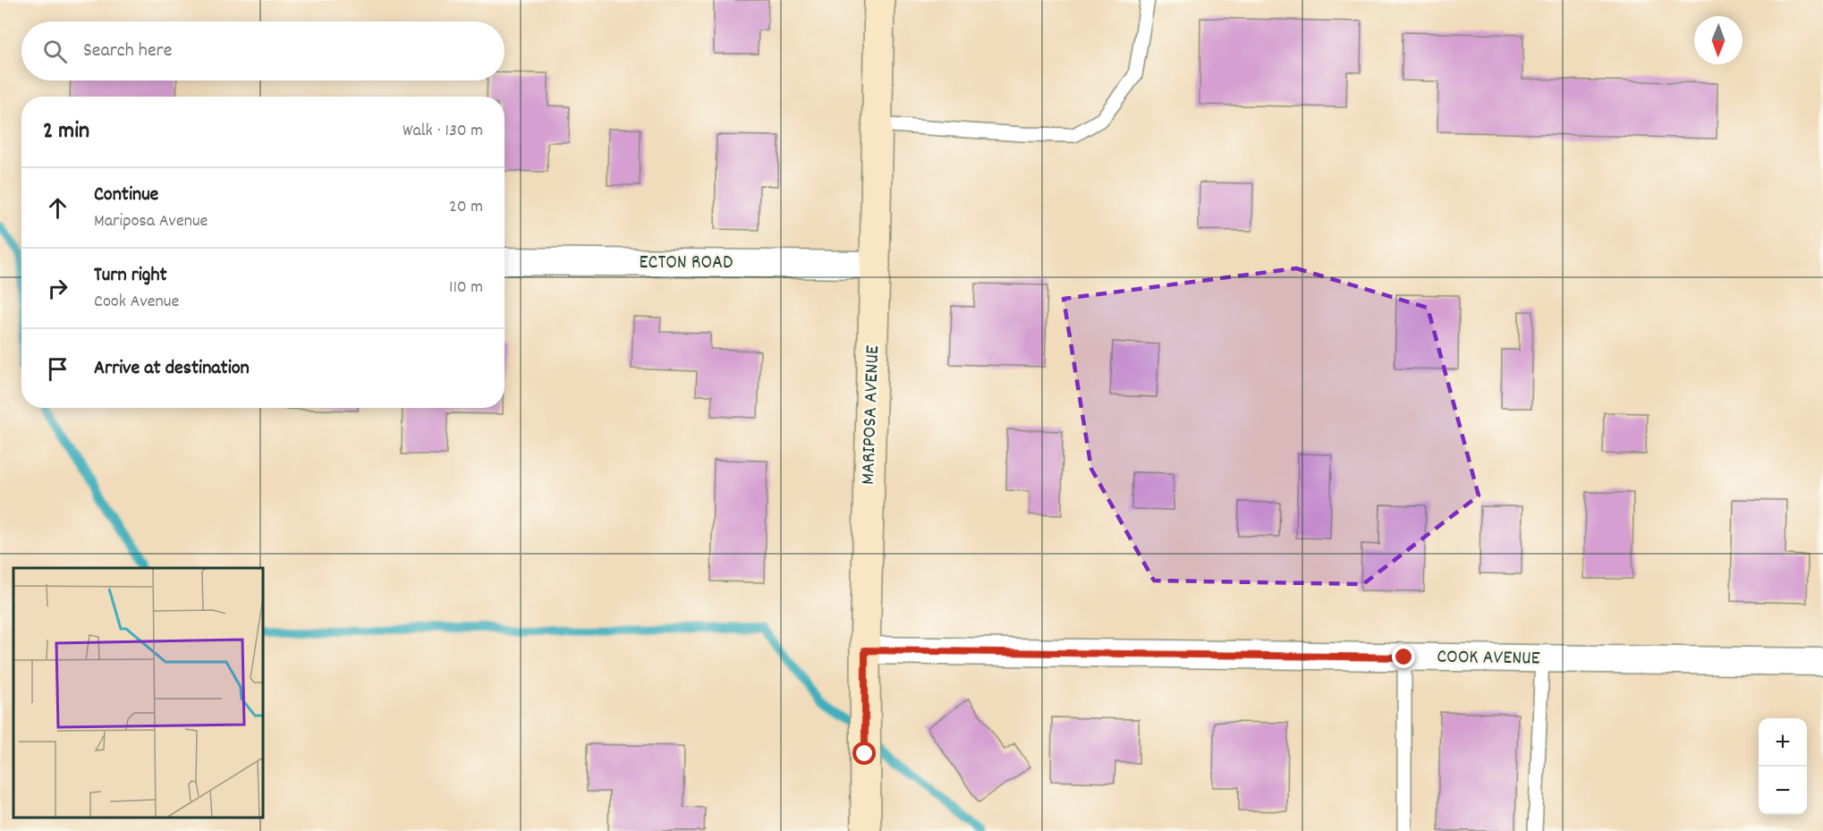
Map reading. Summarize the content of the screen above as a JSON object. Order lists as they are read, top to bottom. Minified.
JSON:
{"streets":{"street":["ECTON ROAD","MARIPOSA AVENUE","COOK AVENUE"]},"crossings":[["ECTON ROAD","MARIPOSA AVENUE"],["MARIPOSA AVENUE","COOK AVENUE"]],"north":"bottom","page":{"search":"Search here","heading":["2 min","Walk · 130 m"],"list":[["Continue","Mariposa Avenue","20 m"],["Turn right","Cook Avenue","110 m"],"Arrive at destination"],"map_buttons":["+","−"]}}
